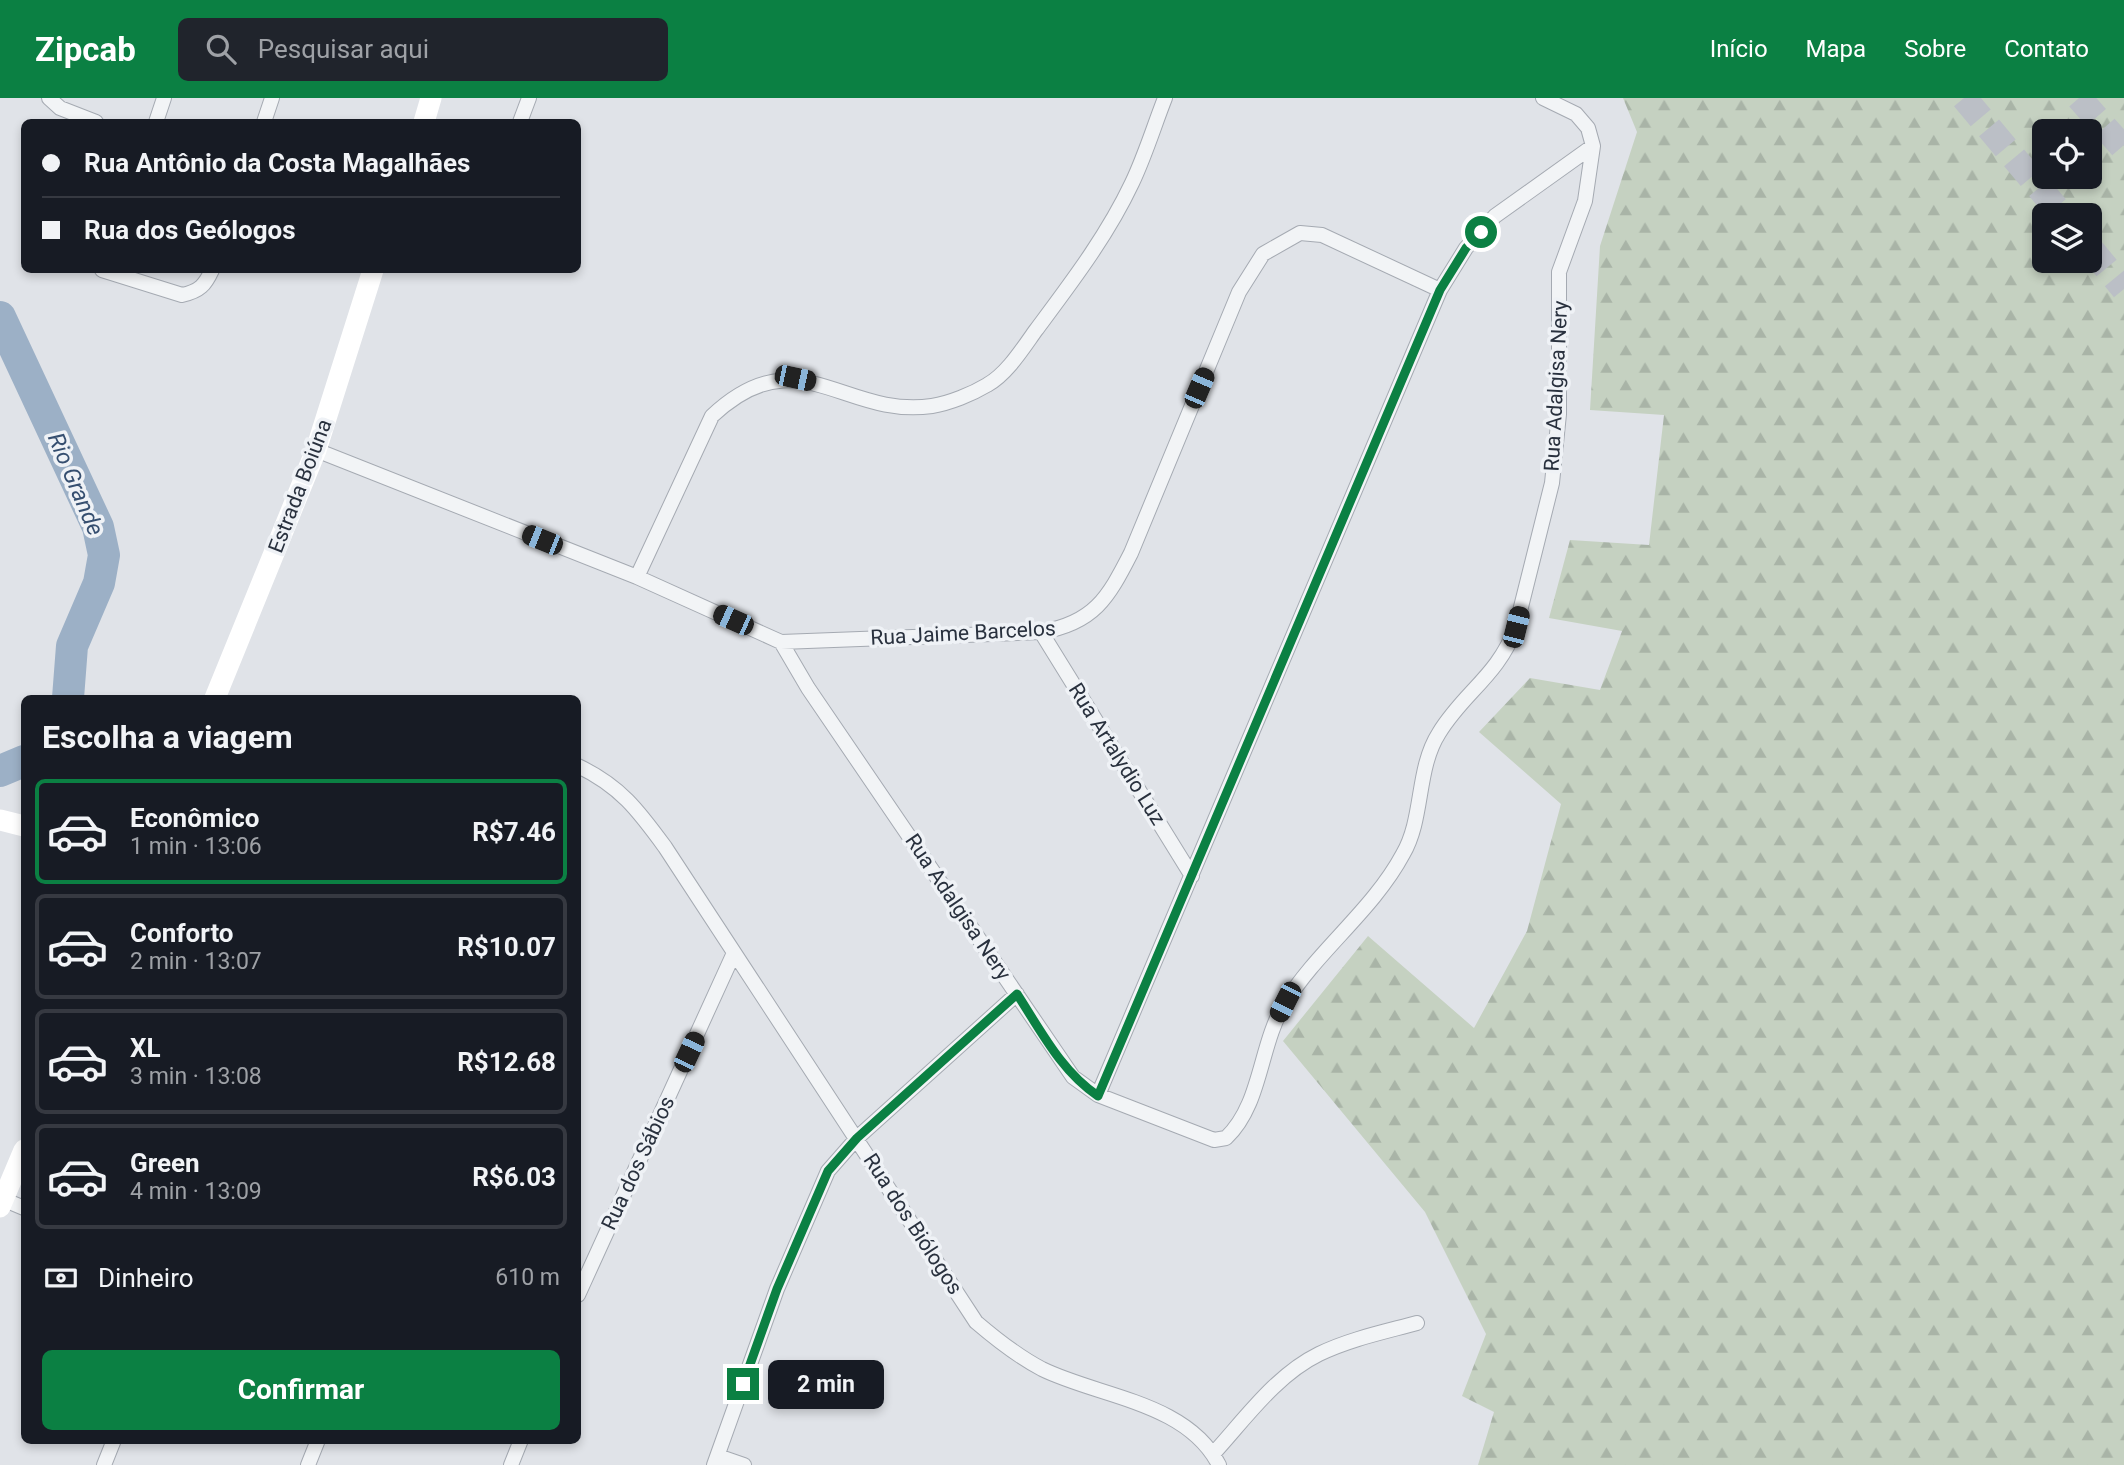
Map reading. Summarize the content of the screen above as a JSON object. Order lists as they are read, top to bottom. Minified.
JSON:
{"streets":{"street":["Rua Adalgisa Nery","Estrada Boiúna","Rua Jaime Barcelos","Rua Artalydio Luz","Rua dos Sábios","Rua dos Biólogos"]},"crossings":[["Rua Adalgisa Nery","Rua Jaime Barcelos"],["Estrada Boiúna","Rua Jaime Barcelos"],["Rua Jaime Barcelos","Rua Artalydio Luz"],["Rua dos Sábios","Rua dos Biólogos"]],"water":["Rio Grande"],"page":{"header":"Zipcab","search":"Pesquisar aqui","nav":["Início","Mapa","Sobre","Contato"],"banner":["Rua Antônio da Costa Magalhães","Rua dos Geólogos"],"heading":"Escolha a viagem","list":[{"name":"Econômico","note":"1 min · 13:06","value":"R$7.46"},{"name":"Conforto","note":"2 min · 13:07","value":"R$10.07"},{"name":"XL","note":"3 min · 13:08","value":"R$12.68"},{"name":"Green","note":"4 min · 13:09","value":"R$6.03"}],"pay":["Dinheiro","610 m"],"buttons":"Confirmar","bubble":"2 min"}}
